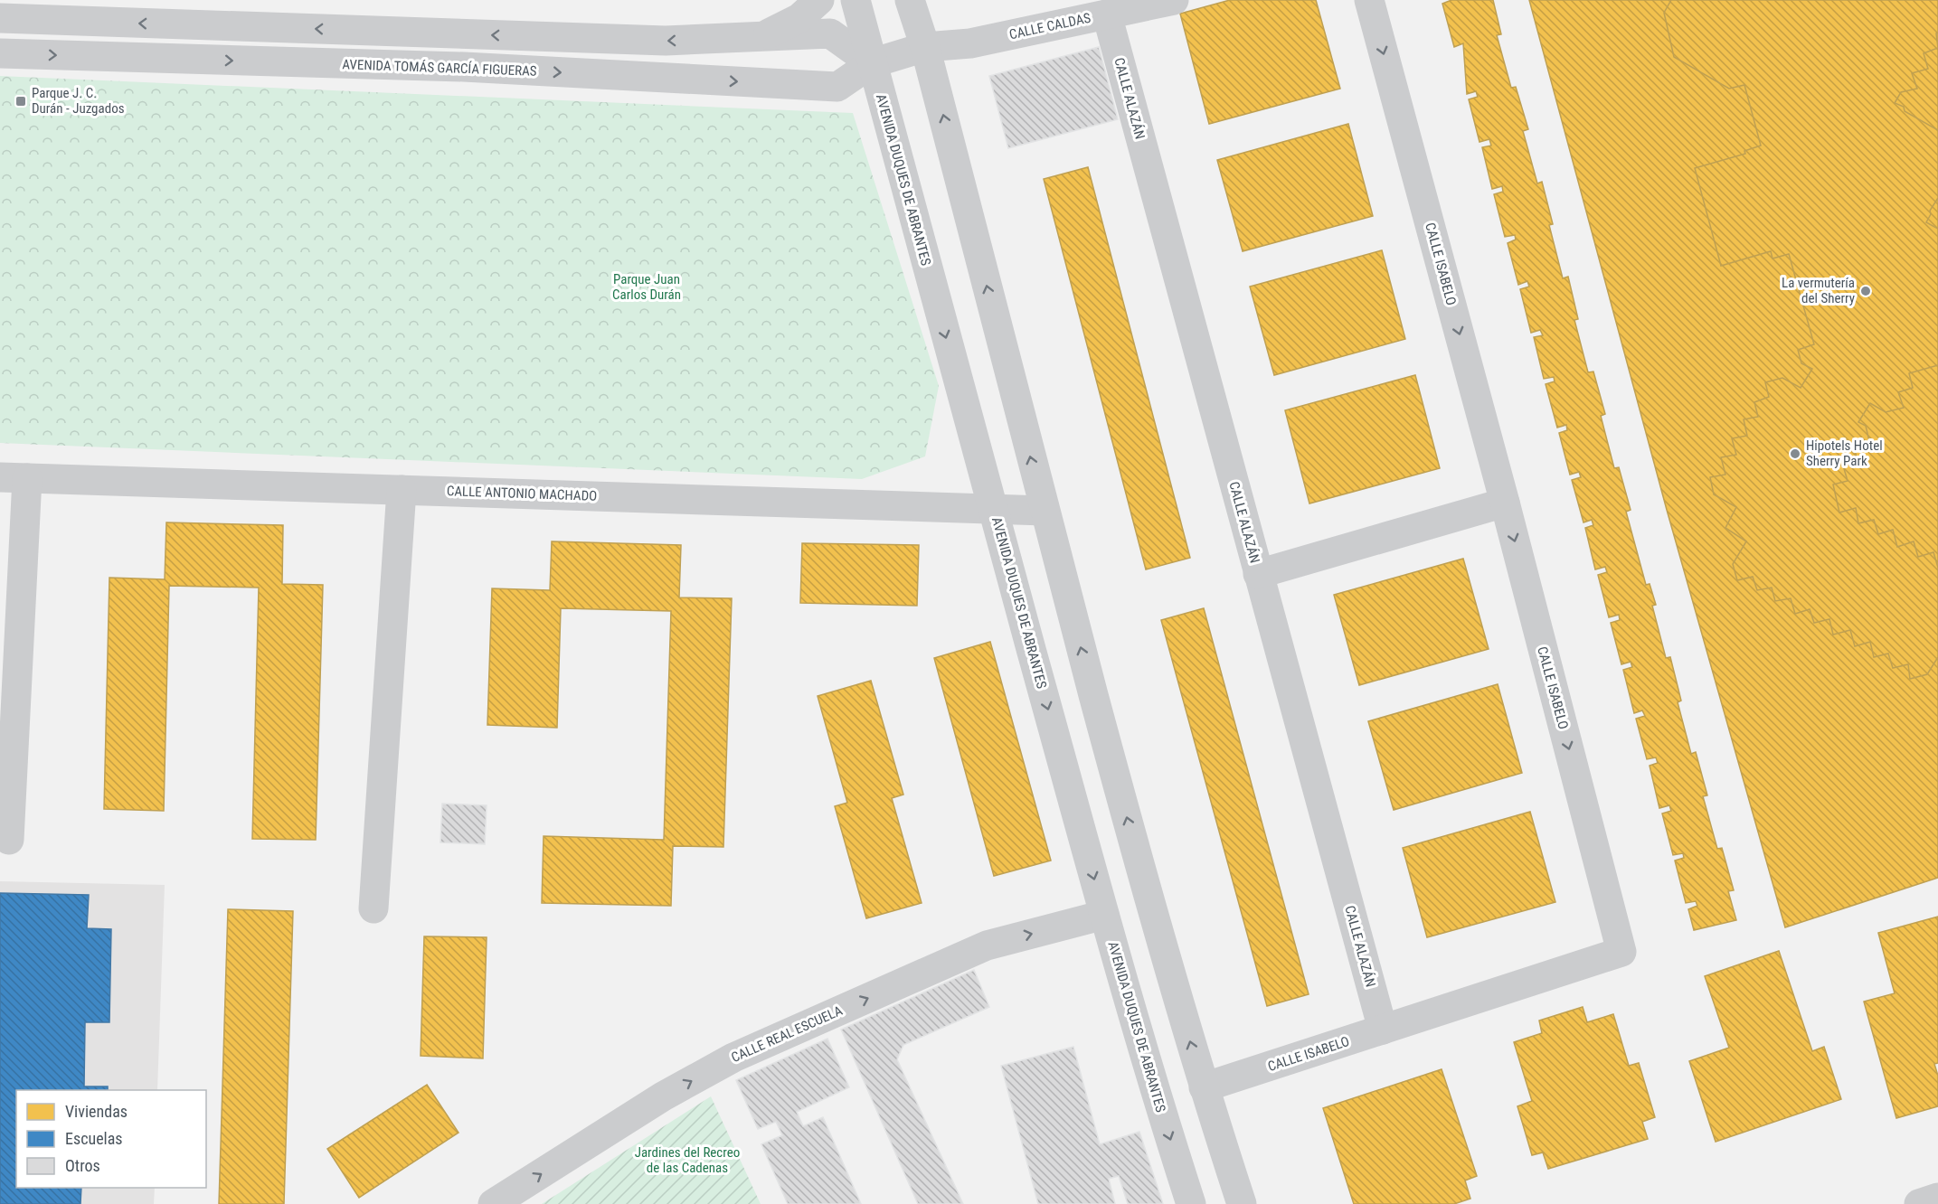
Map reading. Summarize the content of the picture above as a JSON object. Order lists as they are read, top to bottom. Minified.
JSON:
{"streets":{"street":["CALLE CALDAS","AVENIDA TOMÁS GARCÍA FIGUERAS","CALLE ALAZÁN","AVENIDA DUQUES DE ABRANTES","CALLE ISABELO","CALLE ANTONIO MACHADO","CALLE REAL ESCUELA"]},"crossings":[["CALLE CALDAS","AVENIDA TOMÁS GARCÍA FIGUERAS"],["CALLE CALDAS","CALLE ALAZÁN"],["AVENIDA TOMÁS GARCÍA FIGUERAS","AVENIDA DUQUES DE ABRANTES"],["CALLE ALAZÁN","CALLE ISABELO"],["AVENIDA DUQUES DE ABRANTES","CALLE ANTONIO MACHADO"],["AVENIDA DUQUES DE ABRANTES","CALLE REAL ESCUELA"]],"one_way":["CALLE ISABELO","CALLE REAL ESCUELA"],"parks":["Parque Juan Carlos Durán","Jardines del Recreo de las Cadenas"],"places":{"transit":["Parque J. C. Durán - Juzgados"],"other":["La vermutería del Sherry","Hipotels Hotel Sherry Park"]},"legend":["Viviendas","Escuelas","Otros"]}
